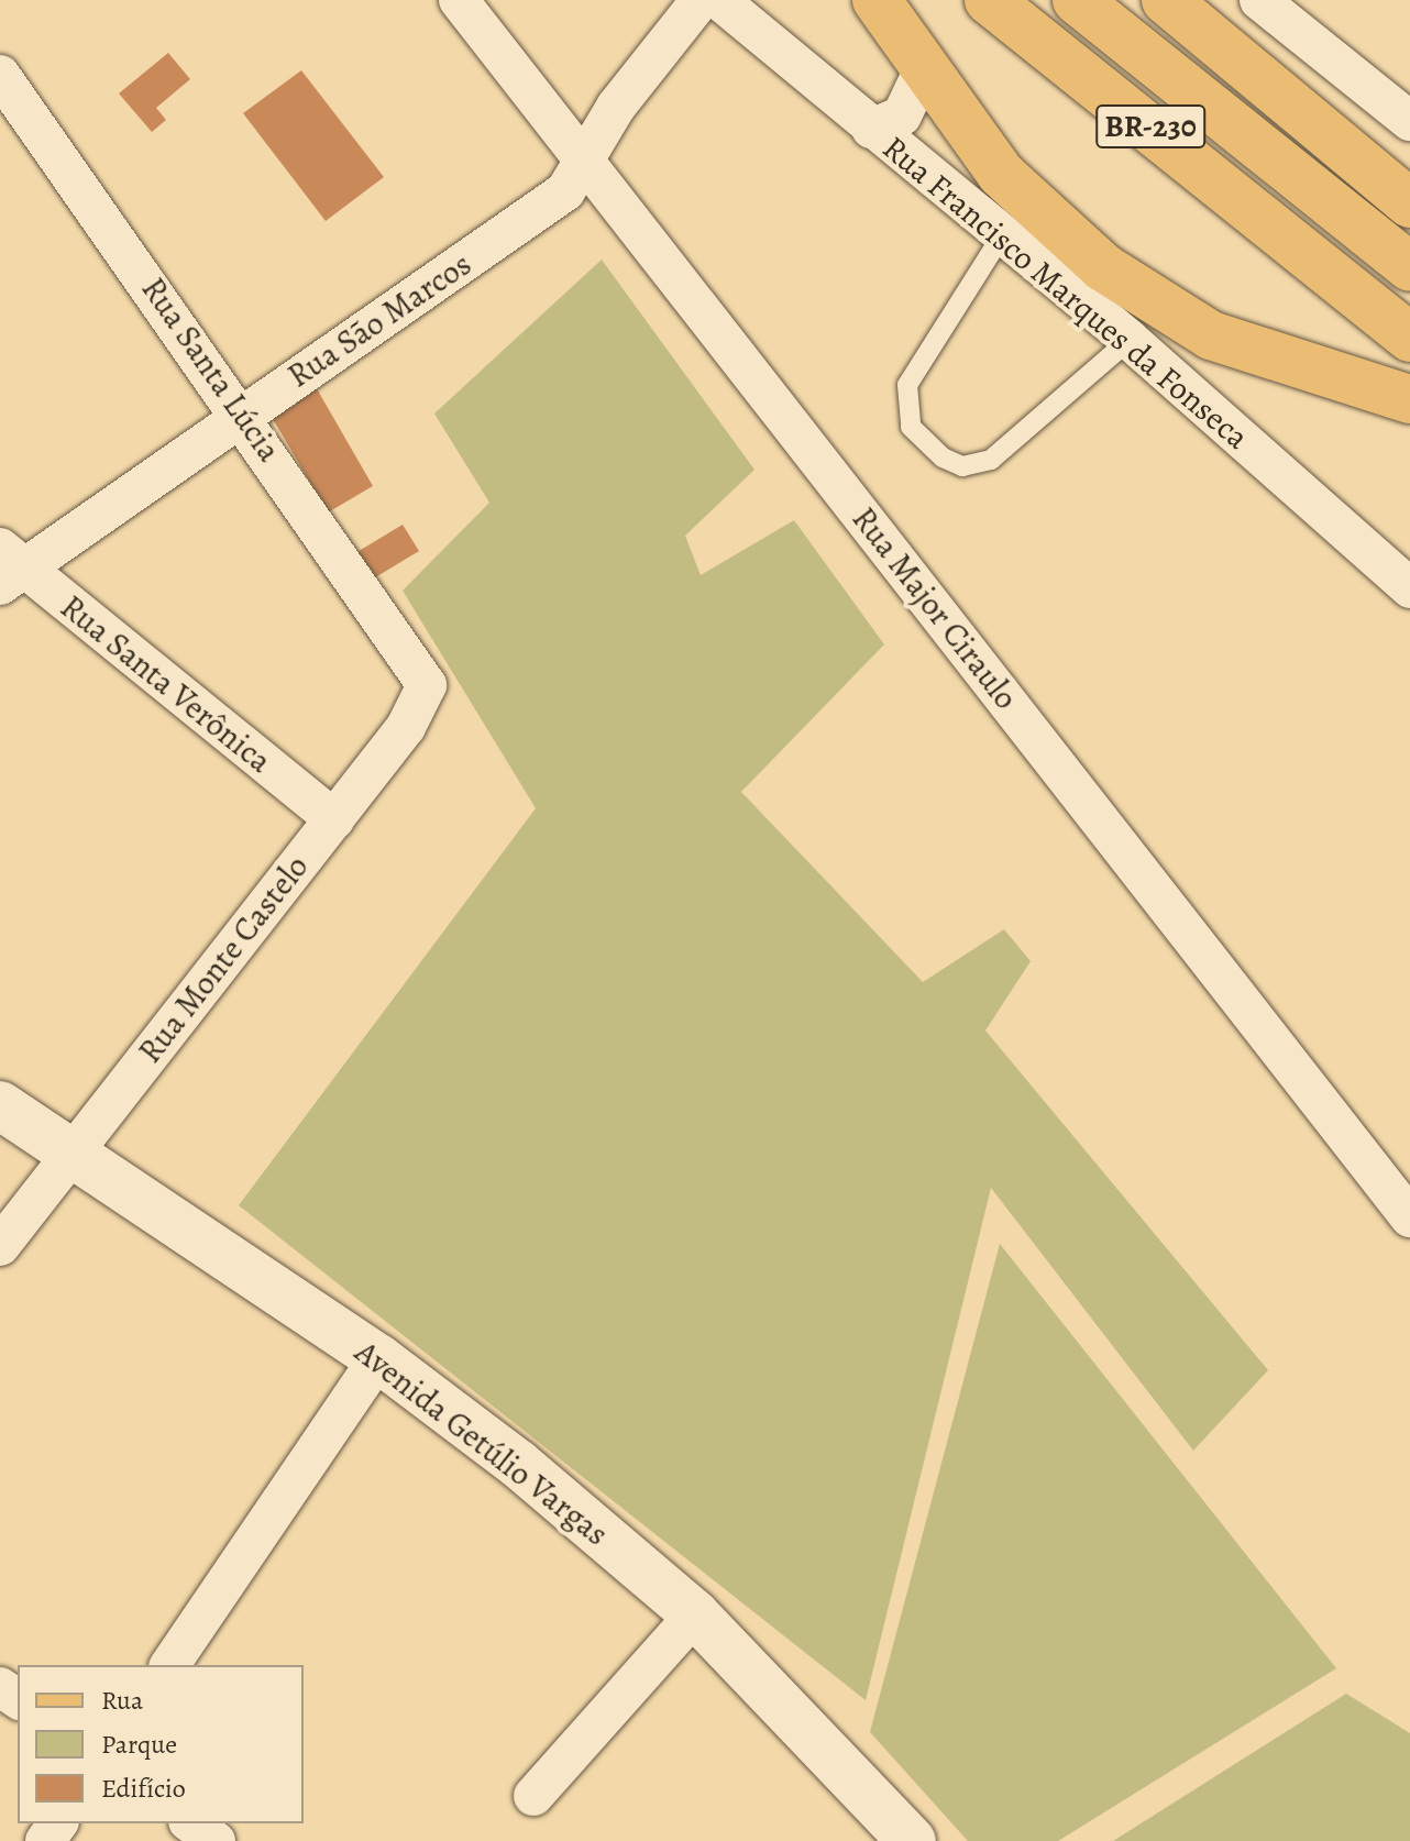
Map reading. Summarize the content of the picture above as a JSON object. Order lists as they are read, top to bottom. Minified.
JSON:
{"streets":{"main road":["BR-230"],"street":["Rua Francisco Marques da Fonseca","Rua São Marcos","Rua Santa Lúcia","Rua Major Ciraulo","Rua Santa Verônica","Rua Monte Castelo","Avenida Getúlio Vargas"]},"crossings":[["Rua São Marcos","Rua Santa Lúcia"],["Rua São Marcos","Rua Major Ciraulo"],["Rua São Marcos","Rua Santa Verônica"],["Rua Santa Lúcia","Rua Monte Castelo"],["Rua Santa Verônica","Rua Monte Castelo"],["Rua Monte Castelo","Avenida Getúlio Vargas"]],"legend":["Rua","Parque","Edifício"]}
